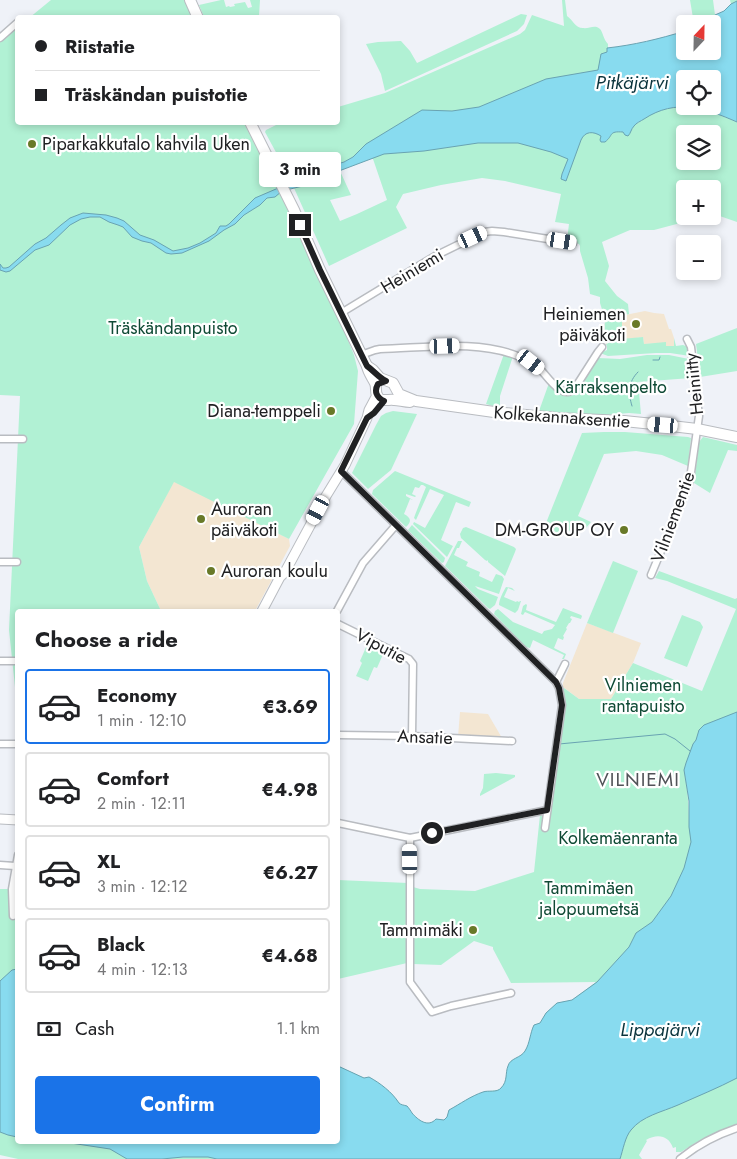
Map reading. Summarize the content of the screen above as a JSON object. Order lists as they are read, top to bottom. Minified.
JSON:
{"streets":{"main road":["Kolkekannaksentie"],"street":["Heiniemi","Heiniitty","Vilniementie","Viputie","Ansatie"]},"crossings":[["Heiniitty","Kolkekannaksentie"],["Heiniitty","Vilniementie"],["Kolkekannaksentie","Vilniementie"],["Viputie","Ansatie"]],"districts":["VILNIEMI"],"water":["Pitkäjärvi","Lippajärvi"],"parks":["Träskändanpuisto","Kärraksenpelto","Vilniemen rantapuisto","Kolkemäenranta","Tammimäen jalopuumetsä"],"places":["Piparkakkutalo kahvila Uken","Heiniemen päiväkoti","Diana-temppeli","Auroran päiväkoti","DM-GROUP OY","Auroran koulu","Tammimäki"],"north":"top","page":{"map_buttons":["+","−"],"banner":["Riistatie","Träskändan puistotie"],"bubble":"3 min","heading":"Choose a ride","list":[{"name":"Economy","note":"1 min · 12:10","value":"€3.69"},{"name":"Comfort","note":"2 min · 12:11","value":"€4.98"},{"name":"XL","note":"3 min · 12:12","value":"€6.27"},{"name":"Black","note":"4 min · 12:13","value":"€4.68"}],"pay":["Cash","1.1 km"],"buttons":"Confirm"}}
